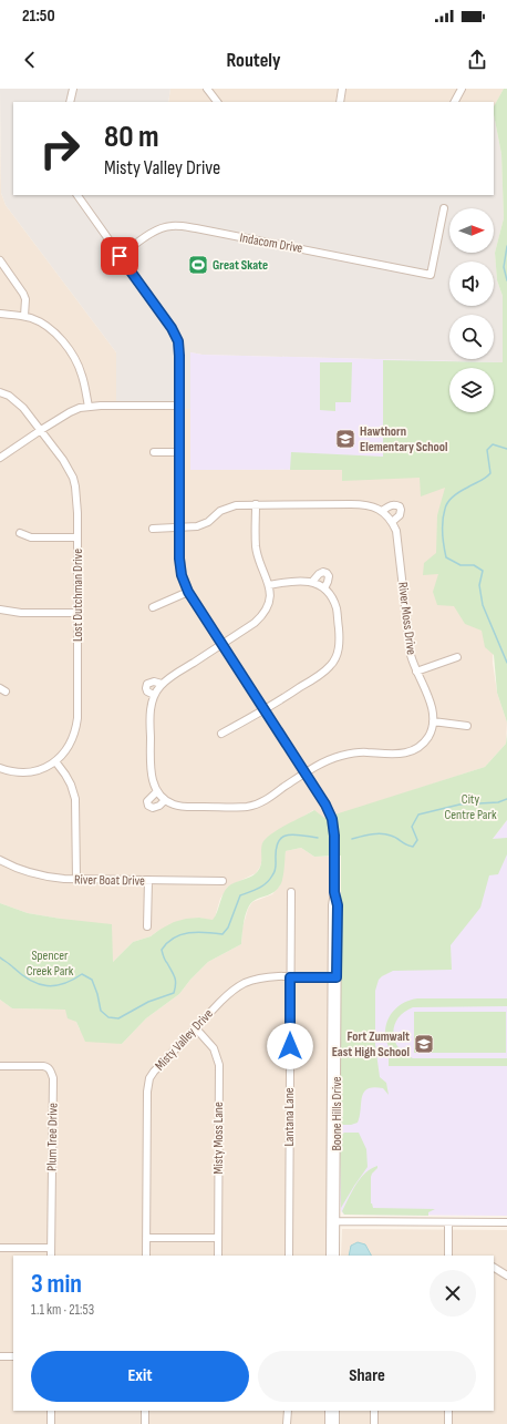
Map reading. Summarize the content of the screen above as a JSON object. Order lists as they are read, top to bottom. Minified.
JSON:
{"streets":{"street":["Indacom Drive","Lost Dutchman Drive","River Moss Drive","River Boat Drive","Misty Valley Drive","Boone Hills Drive","Lantana Lane","Plum Tree Drive","Misty Moss Lane"]},"crossings":[["Indacom Drive","Boone Hills Drive"],["River Moss Drive","Boone Hills Drive"],["Misty Valley Drive","Boone Hills Drive"],["Misty Valley Drive","Lantana Lane"],["Misty Valley Drive","Misty Moss Lane"]],"parks":["City Centre Park","Spencer Creek Park"],"places":{"sports":["Great Skate"],"school or university":["Hawthorn Elementary School","Fort Zumwalt East High School"]},"north":"right","page":{"status":"21:50","header":"Routely","turn":["80 m","Misty Valley Drive"],"heading":["3 min","1.1 km · 21:53"],"buttons":["Exit","Share"]}}
